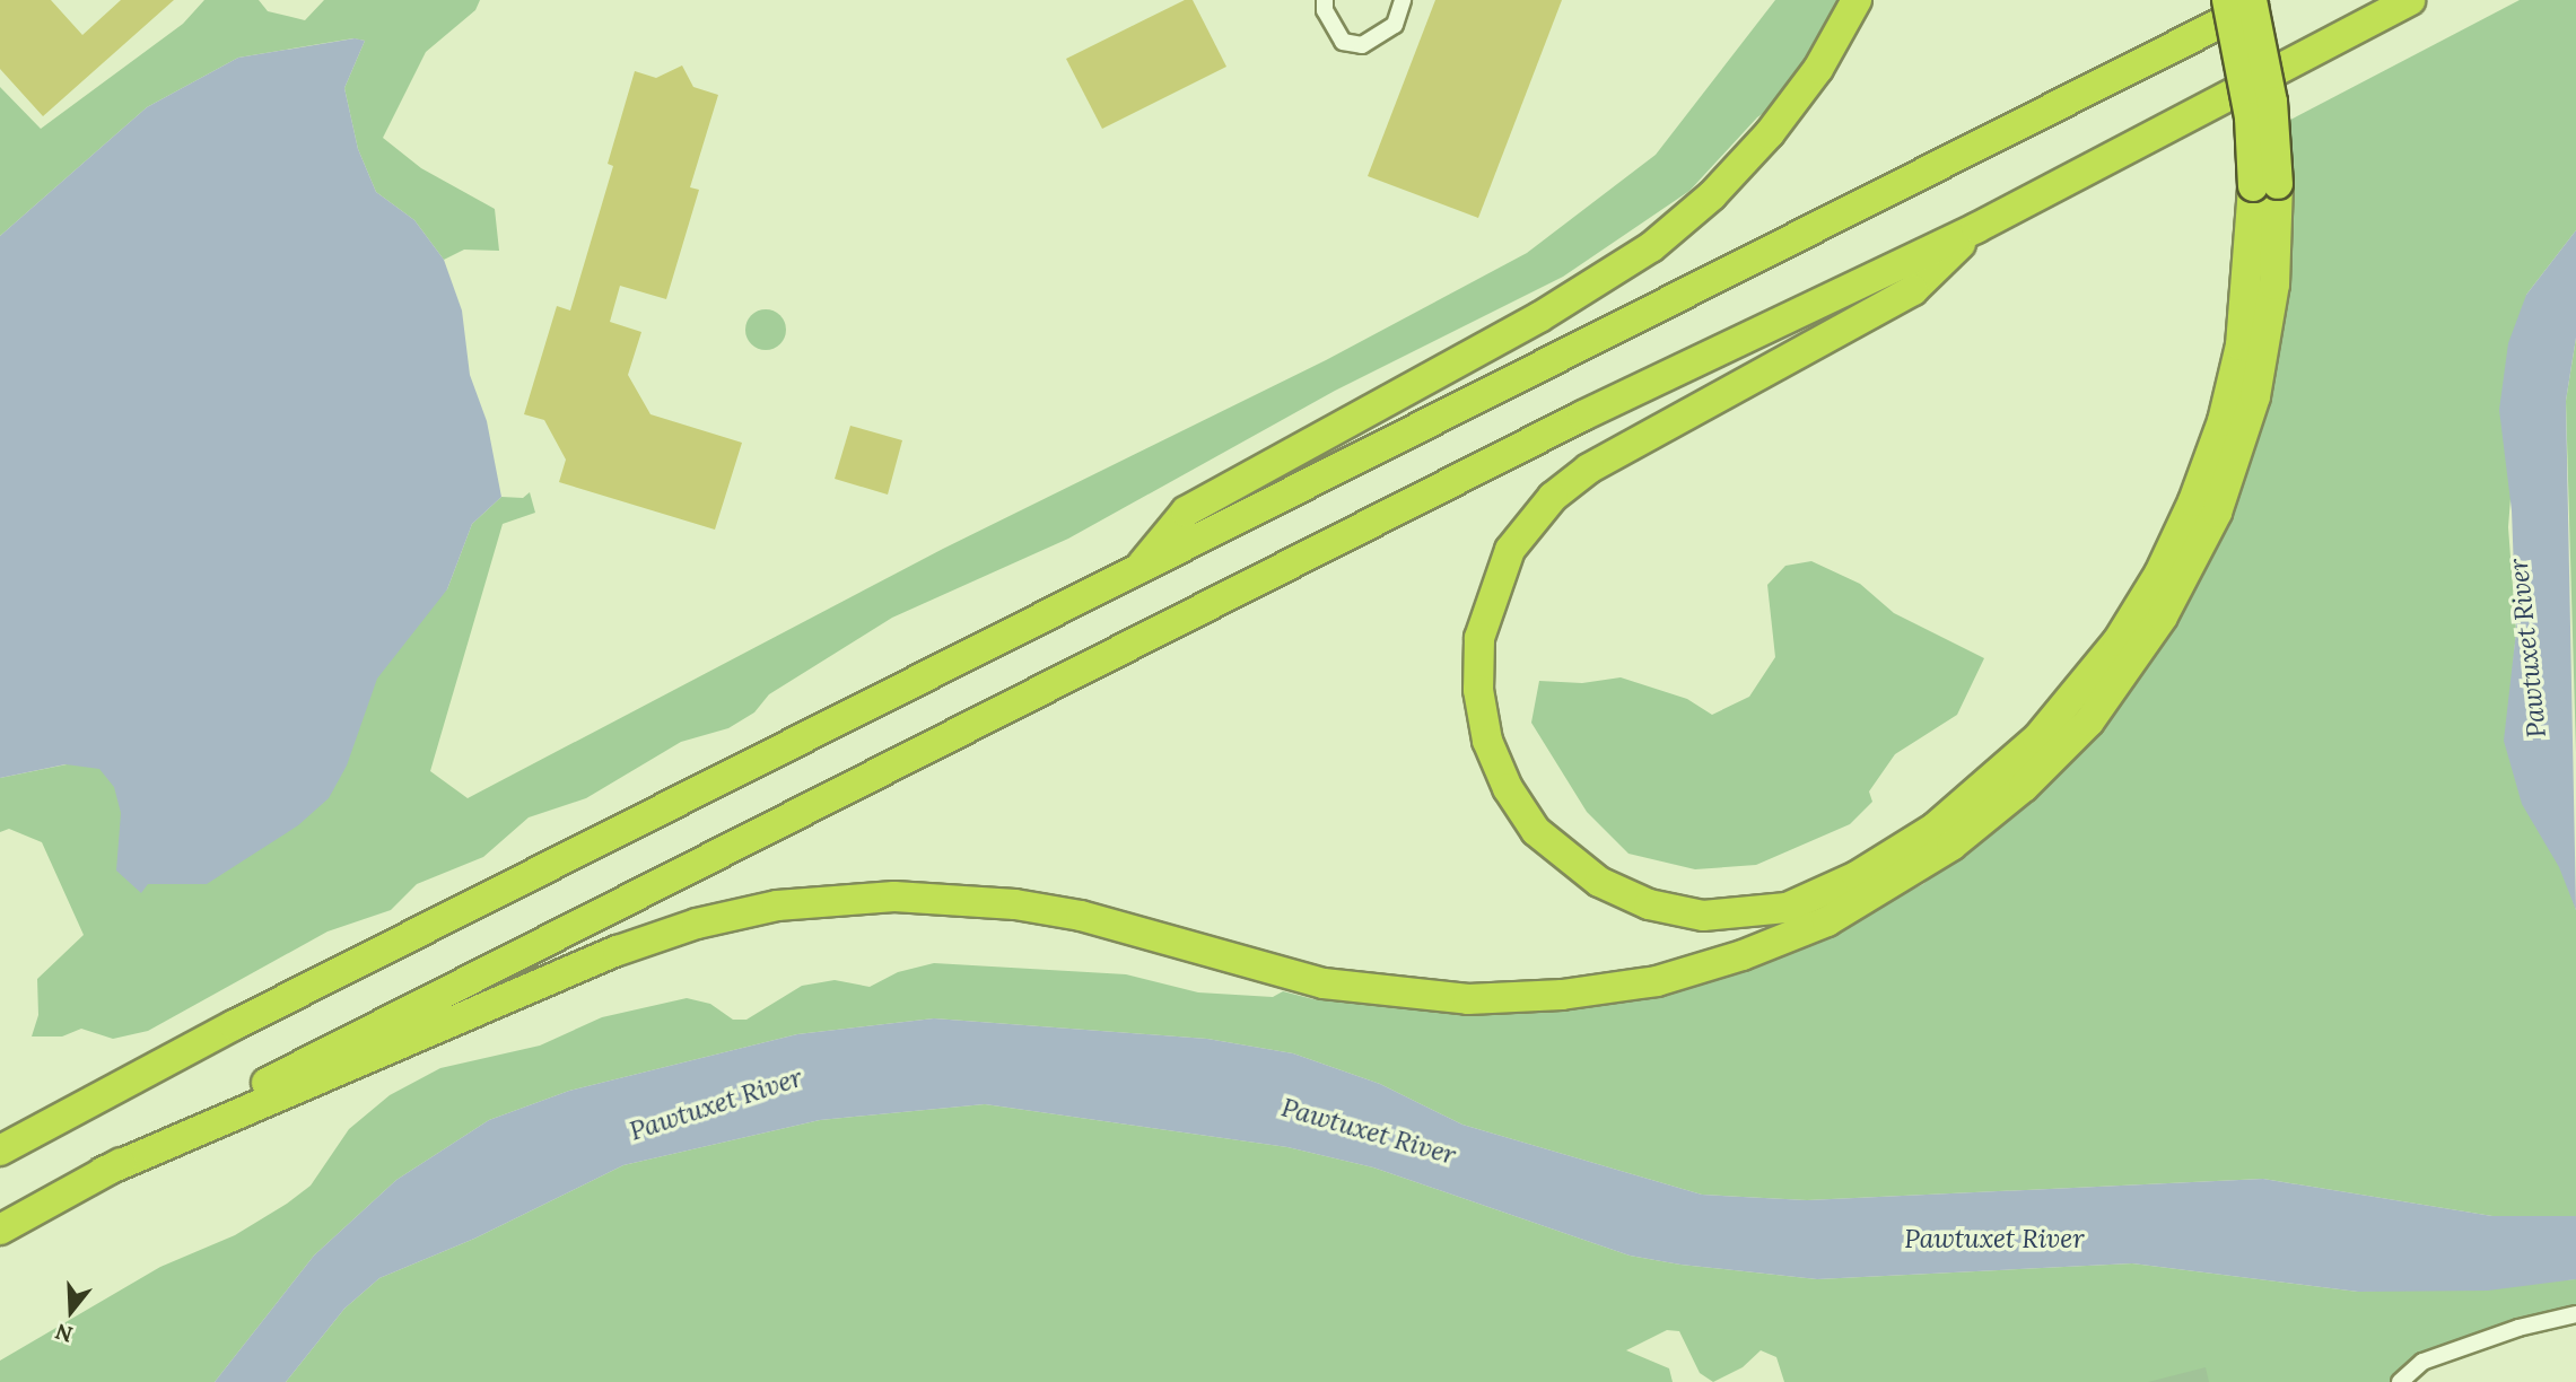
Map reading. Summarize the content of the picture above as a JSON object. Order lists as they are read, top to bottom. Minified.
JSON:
{"water":["Pawtuxet River"],"north":"bottom"}
